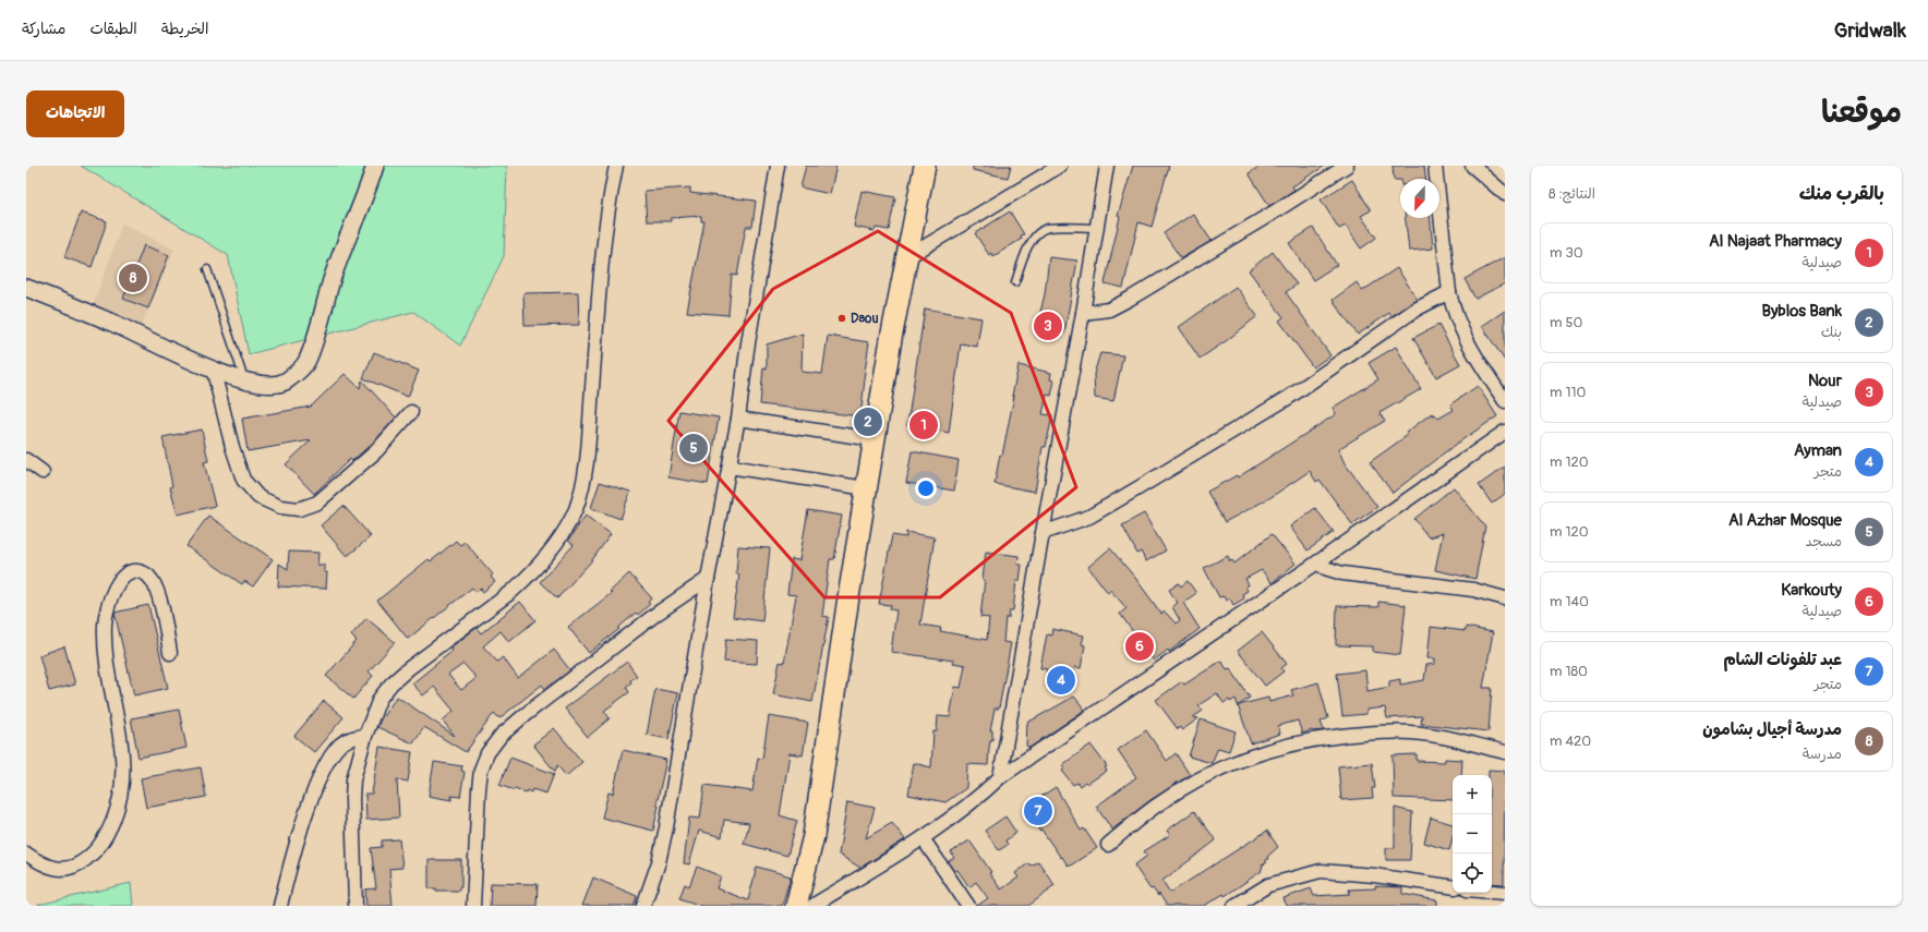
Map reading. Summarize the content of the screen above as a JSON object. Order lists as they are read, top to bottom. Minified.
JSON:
{"places":["Daou"],"north":"bottom","page":{"header":"Gridwalk","nav":["الخريطة","الطبقات","مشاركة"],"title":"موقعنا","buttons":"الاتجاهات","heading":["بالقرب منك","النتائج: 8"],"list":[{"mark":"1","name":"Al Najaat Pharmacy","note":"صيدلية","value":"30 m"},{"mark":"2","name":"Byblos Bank","note":"بنك","value":"50 m"},{"mark":"3","name":"Nour","note":"صيدلية","value":"110 m"},{"mark":"4","name":"Ayman","note":"متجر","value":"120 m"},{"mark":"5","name":"Al Azhar Mosque","note":"مسجد","value":"120 m"},{"mark":"6","name":"Karkouty","note":"صيدلية","value":"140 m"},{"mark":"7","name":"عبد تلفونات الشام","note":"متجر","value":"180 m"},{"mark":"8","name":"مدرسة أجيال بشامون","note":"مدرسة","value":"420 m"}],"pins":["8","3","2","1","5","6","4","7"],"map_buttons":["+","−"]}}
